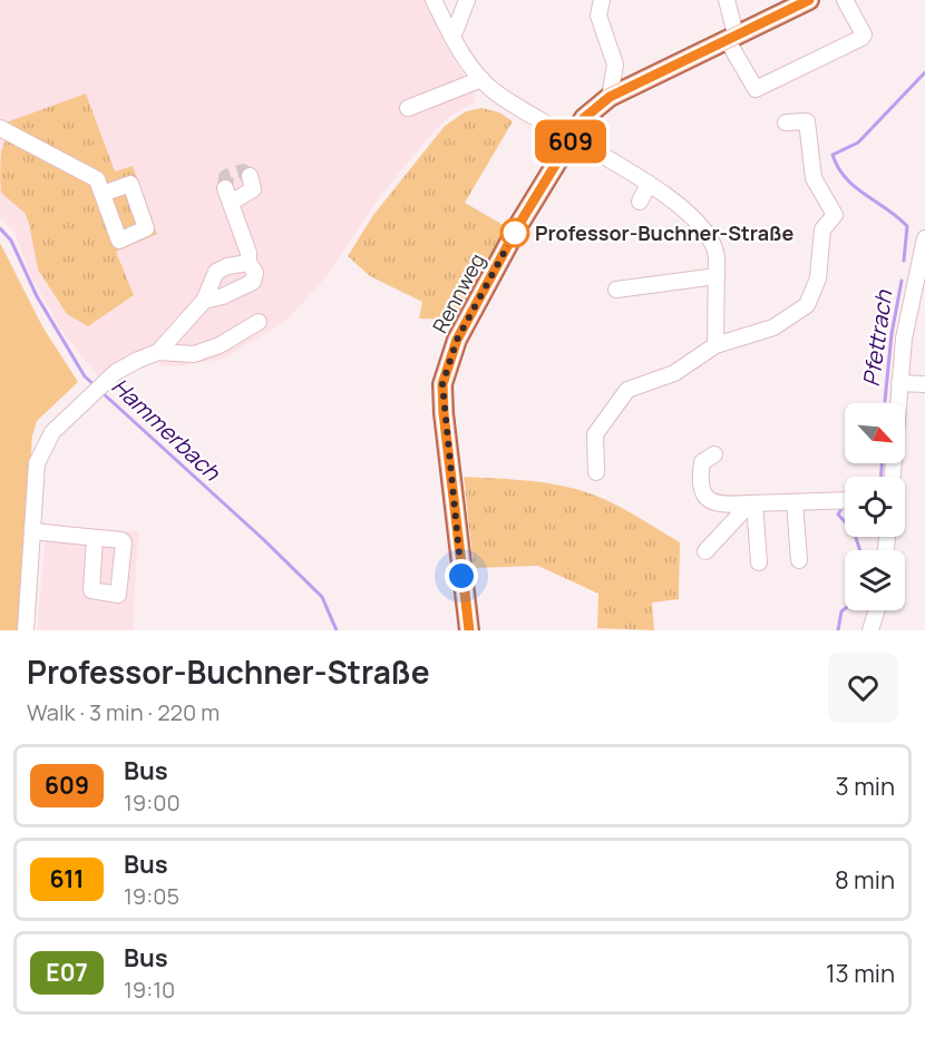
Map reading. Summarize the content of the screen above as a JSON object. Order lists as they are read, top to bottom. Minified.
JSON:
{"streets":{"main road":["Rennweg"]},"water":["Pfettrach","Hammerbach"],"places":["Professor-Buchner-Straße"],"lines":["bus line 609"],"north":"bottom right","page":{"on_map":"609","heading":["Professor-Buchner-Straße","Walk · 3 min · 220 m"],"list":[{"mark":"609","name":"Bus","note":"19:00","value":"3 min"},{"mark":"611","name":"Bus","note":"19:05","value":"8 min"},{"mark":"E07","name":"Bus","note":"19:10","value":"13 min"}]}}
